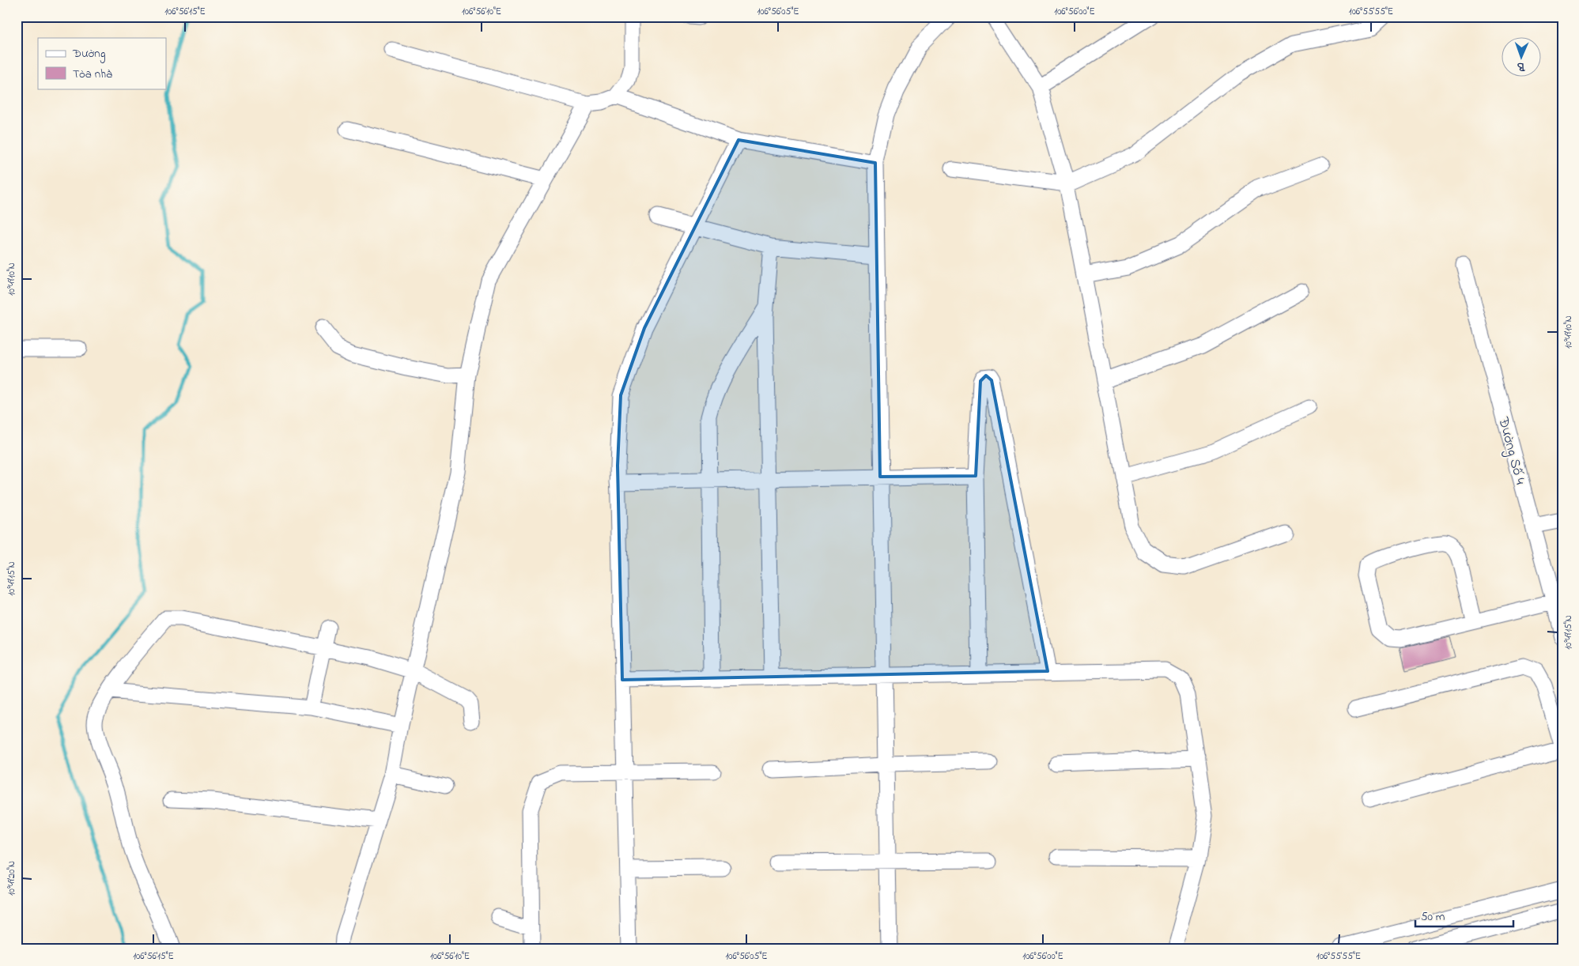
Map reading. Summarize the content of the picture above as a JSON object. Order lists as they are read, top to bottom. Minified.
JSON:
{"streets":{"street":["Đường Số 4"]},"legend":["Đường","Tòa nhà"],"scale_bar":"50 m","north":"bottom","coordinates":["106°56'15\"E","106°56'10\"E","106°56'05\"E","106°56'00\"E","106°55'55\"E","10°49'10\"N","10°49'15\"N","10°49'20\"N"]}
